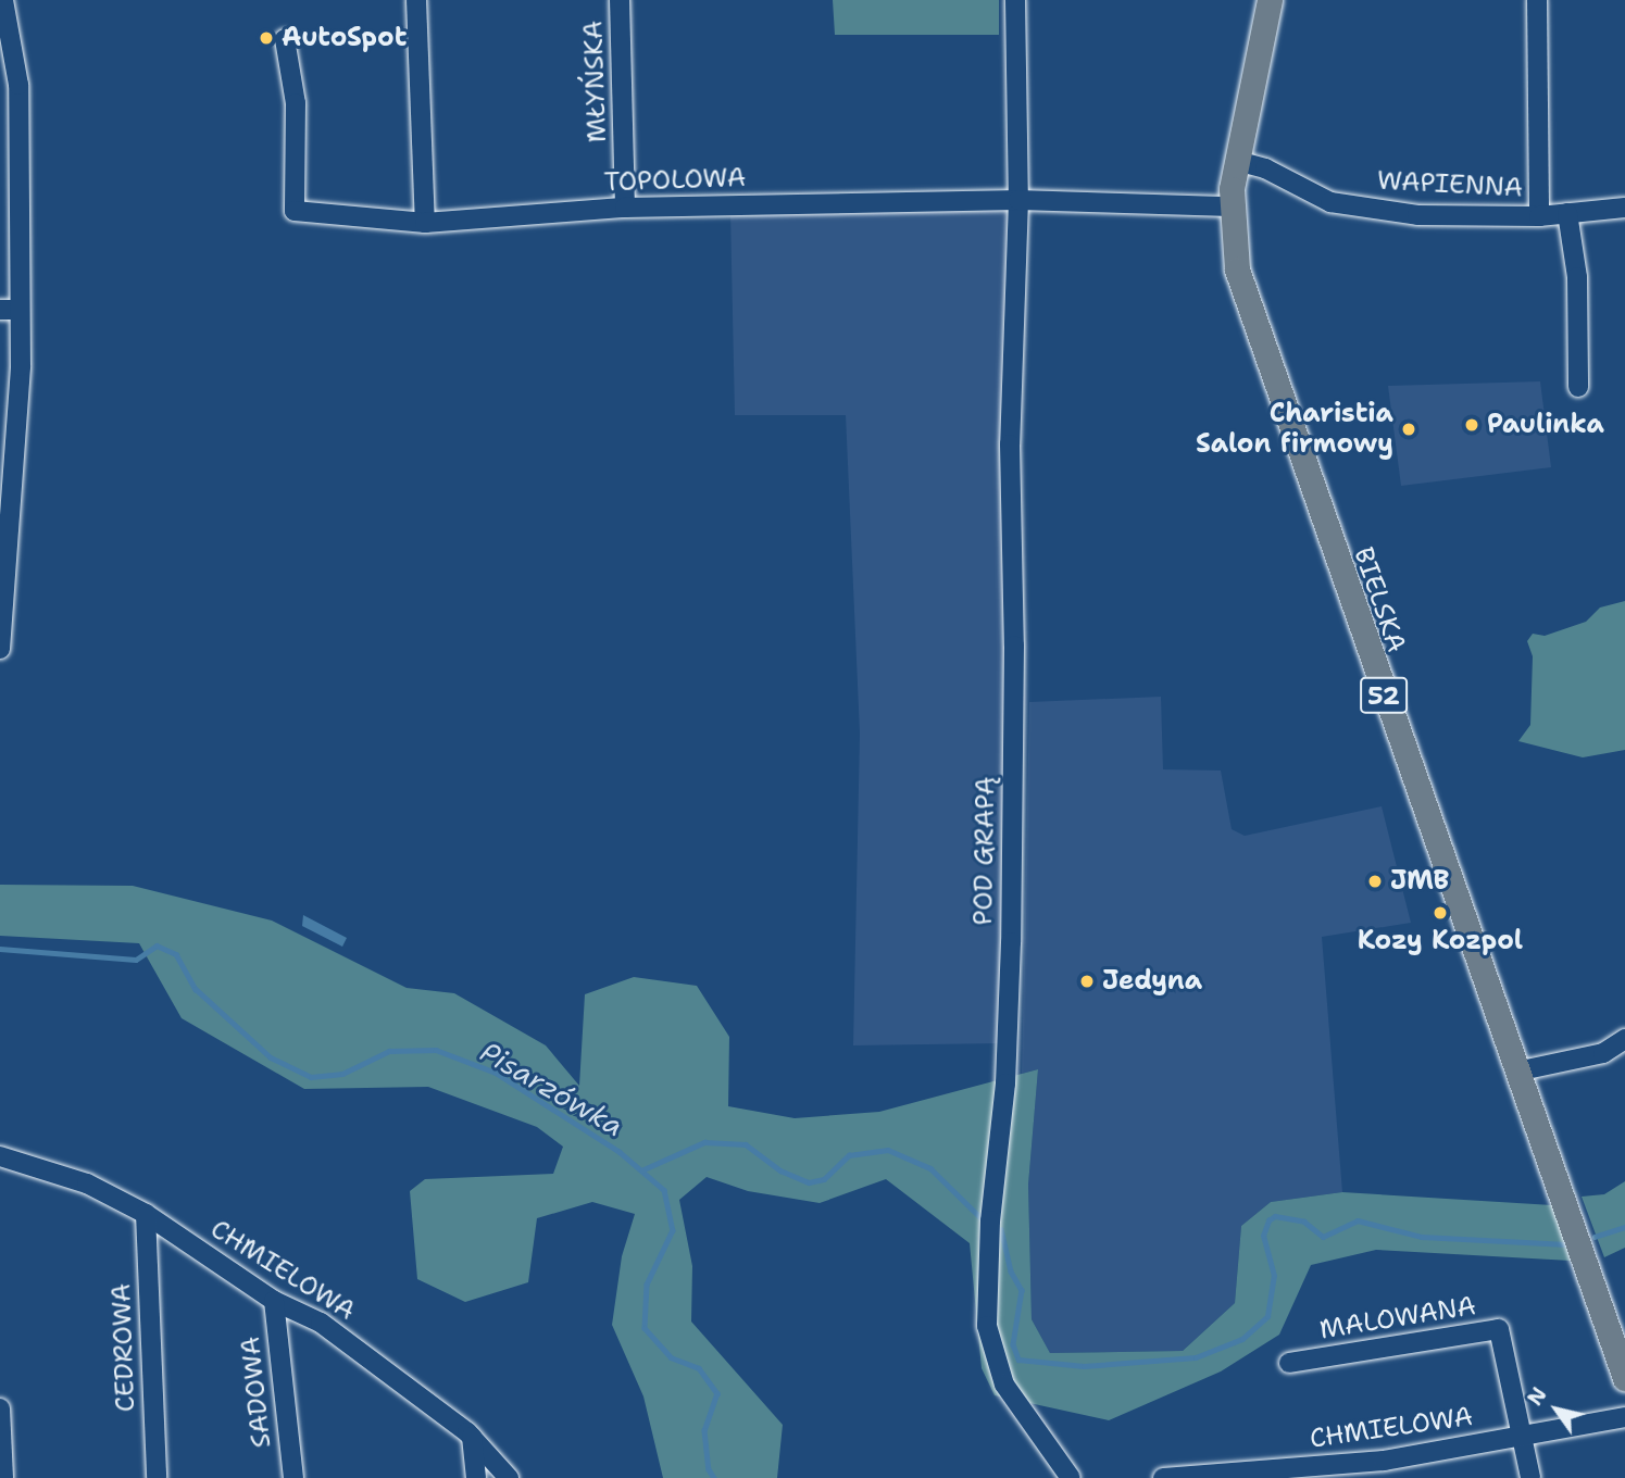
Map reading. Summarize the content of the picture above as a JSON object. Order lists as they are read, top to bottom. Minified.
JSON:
{"streets":{"main road":["BIELSKA","52"],"street":["MŁYŃSKA","TOPOLOWA","WAPIENNA","POD GRAPĄ","CHMIELOWA","MALOWANA","CEDROWA","SADOWA"]},"crossings":[["MŁYŃSKA","TOPOLOWA"],["TOPOLOWA","BIELSKA"],["TOPOLOWA","POD GRAPĄ"],["WAPIENNA","BIELSKA"],["CHMIELOWA","MALOWANA"],["CHMIELOWA","CEDROWA"],["CHMIELOWA","SADOWA"]],"water":["Pisarzówka"],"places":["AutoSpot","Paulinka","Charistia Salon firmowy","JMB","Kozy Kozpol","Jedyna"],"north":"top left"}
